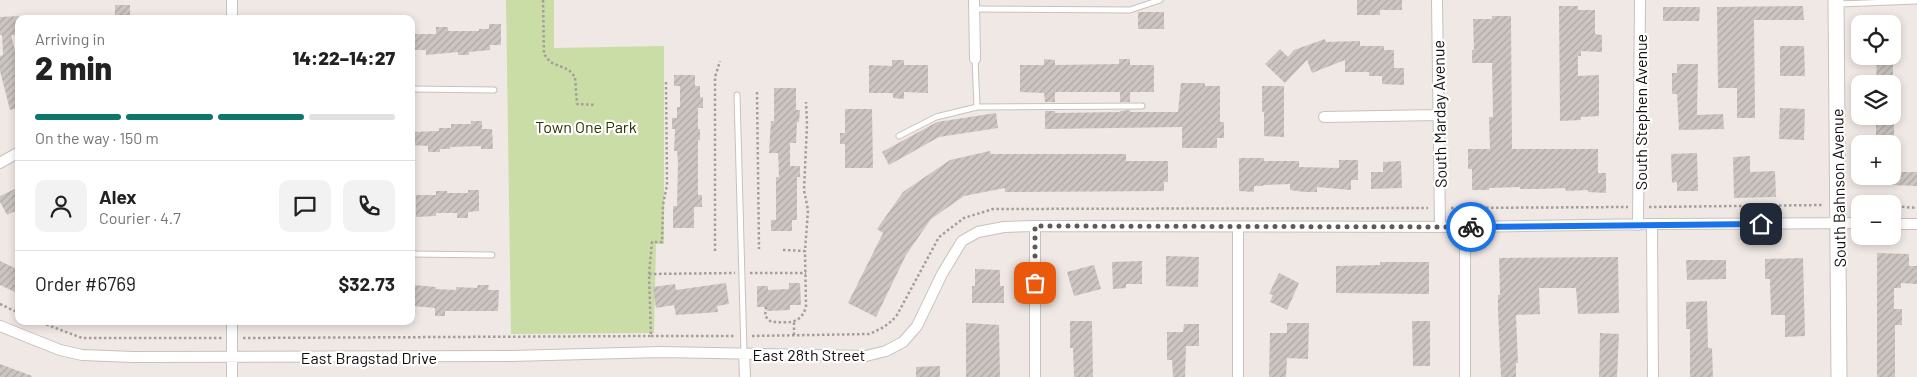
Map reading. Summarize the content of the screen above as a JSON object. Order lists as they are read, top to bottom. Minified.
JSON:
{"streets":{"street":["South Stephen Avenue","South Marday Avenue","South Bahnson Avenue","East 28th Street","East Bragstad Drive"]},"crossings":[["South Stephen Avenue","East 28th Street"],["South Marday Avenue","East 28th Street"],["South Bahnson Avenue","East 28th Street"],["East 28th Street","East Bragstad Drive"]],"parks":["Town One Park"],"page":{"map_buttons":["+","−"],"heading":["2 min","Arriving in","14:22–14:27"],"panel":["Alex","Courier · 4.7","Order #6769","$32.73"],"bar":"On the way · 150 m"}}
